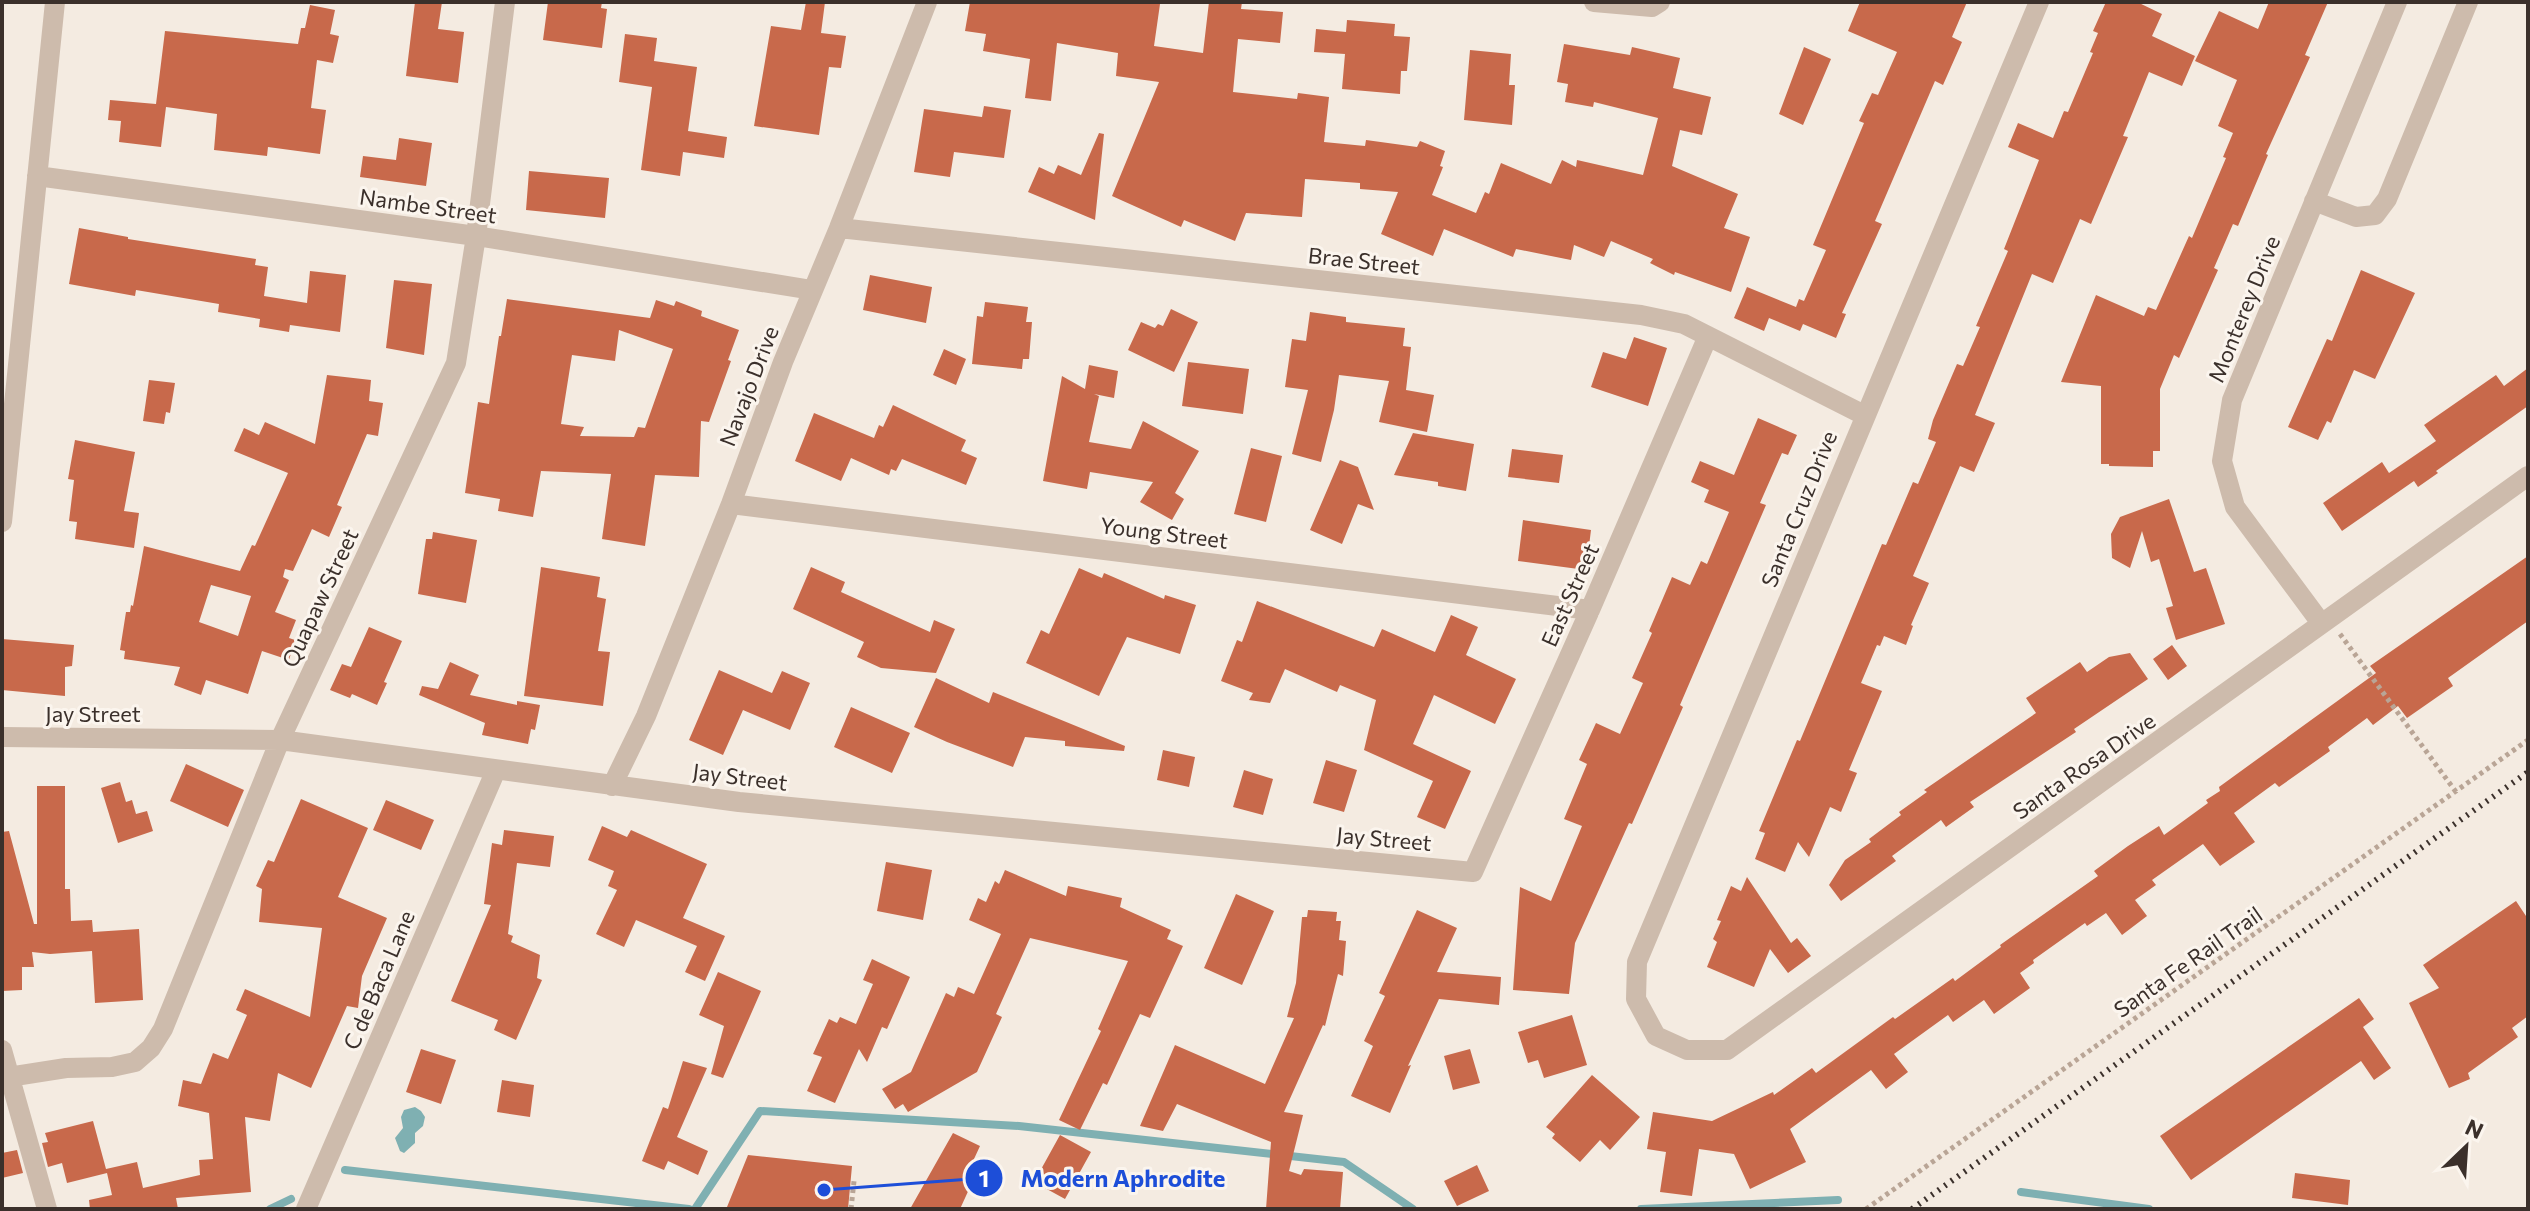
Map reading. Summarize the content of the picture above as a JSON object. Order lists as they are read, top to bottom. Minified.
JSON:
{"streets":{"street":["Nambe Street","Brae Street","Monterey Drive","Navajo Drive","Santa Cruz Drive","Young Street","East Street","Quapaw Street","Jay Street","Santa Rosa Drive","C de Baca Lane"],"path":["Santa Fe Rail Trail"]},"crossings":[["Nambe Street","Navajo Drive"],["Nambe Street","Quapaw Street"],["Brae Street","Navajo Drive"],["Brae Street","Santa Cruz Drive"],["Brae Street","East Street"],["Monterey Drive","Santa Rosa Drive"],["Navajo Drive","Young Street"],["Navajo Drive","Jay Street"],["Santa Cruz Drive","Santa Rosa Drive"],["Young Street","East Street"],["East Street","Jay Street"],["Quapaw Street","Jay Street"],["Jay Street","C de Baca Lane"]],"places":["Modern Aphrodite"],"north":"top right"}
